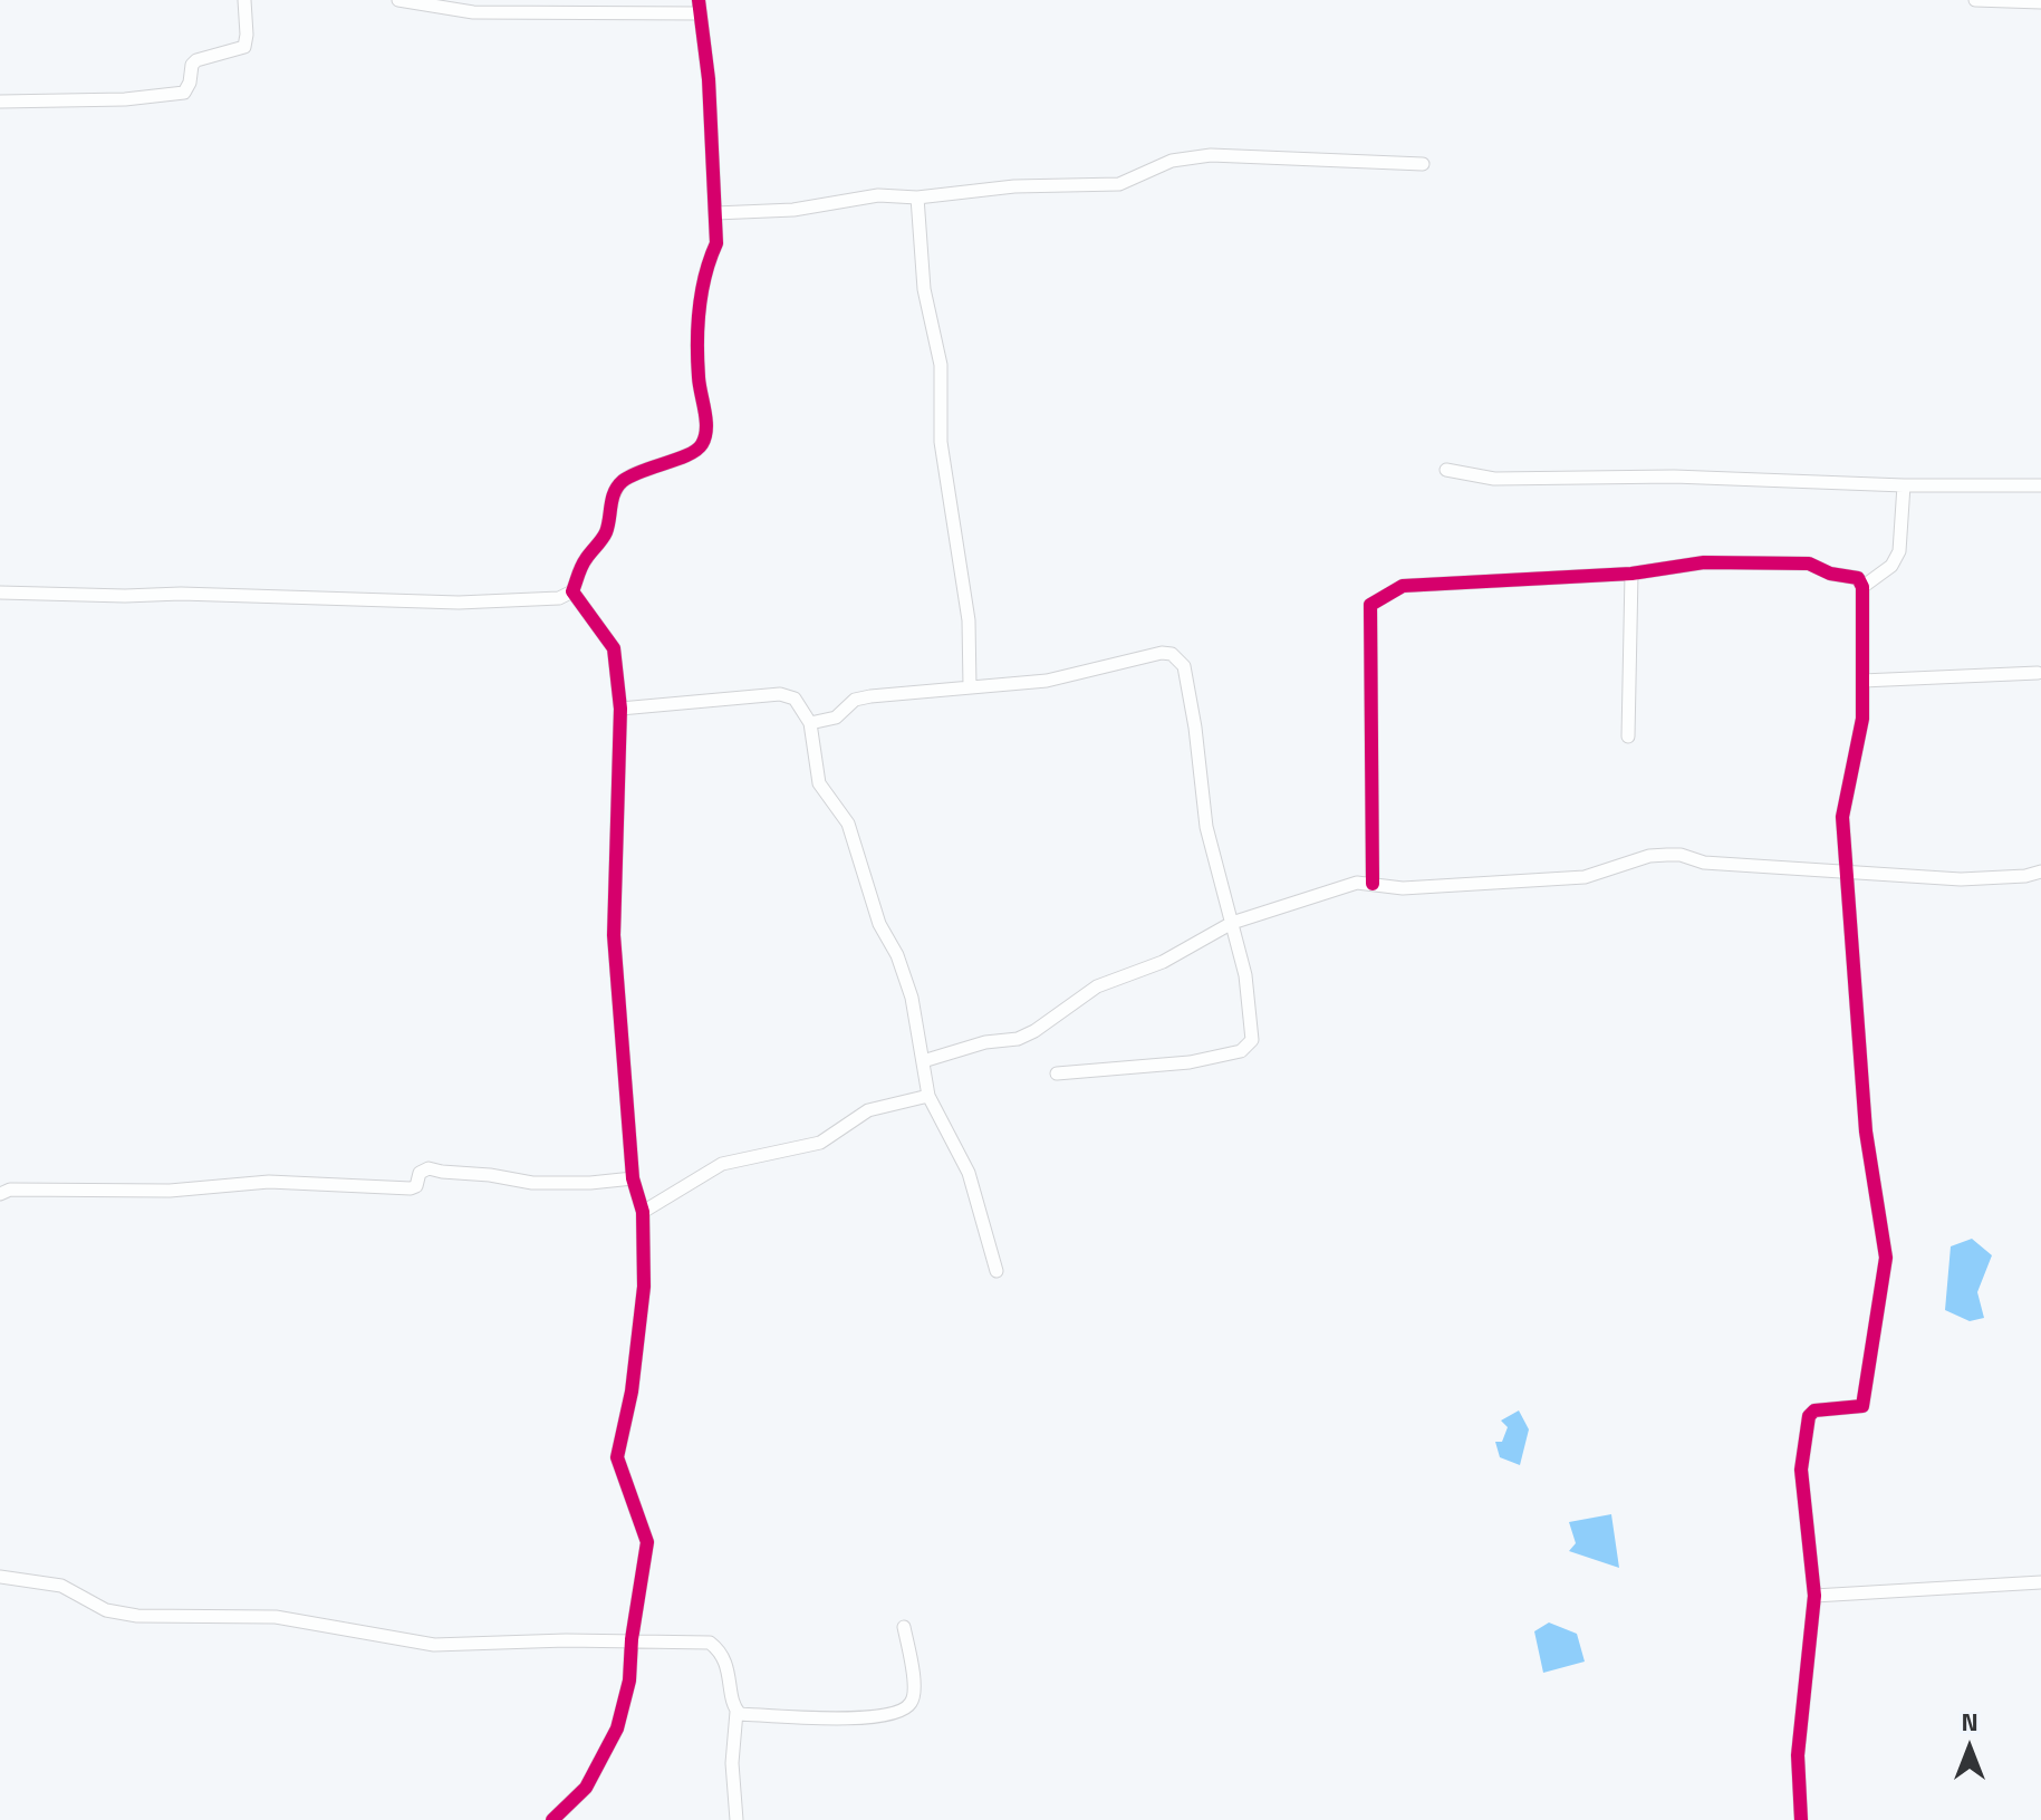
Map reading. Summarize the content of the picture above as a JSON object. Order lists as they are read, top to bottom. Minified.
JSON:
{"north":"top"}
